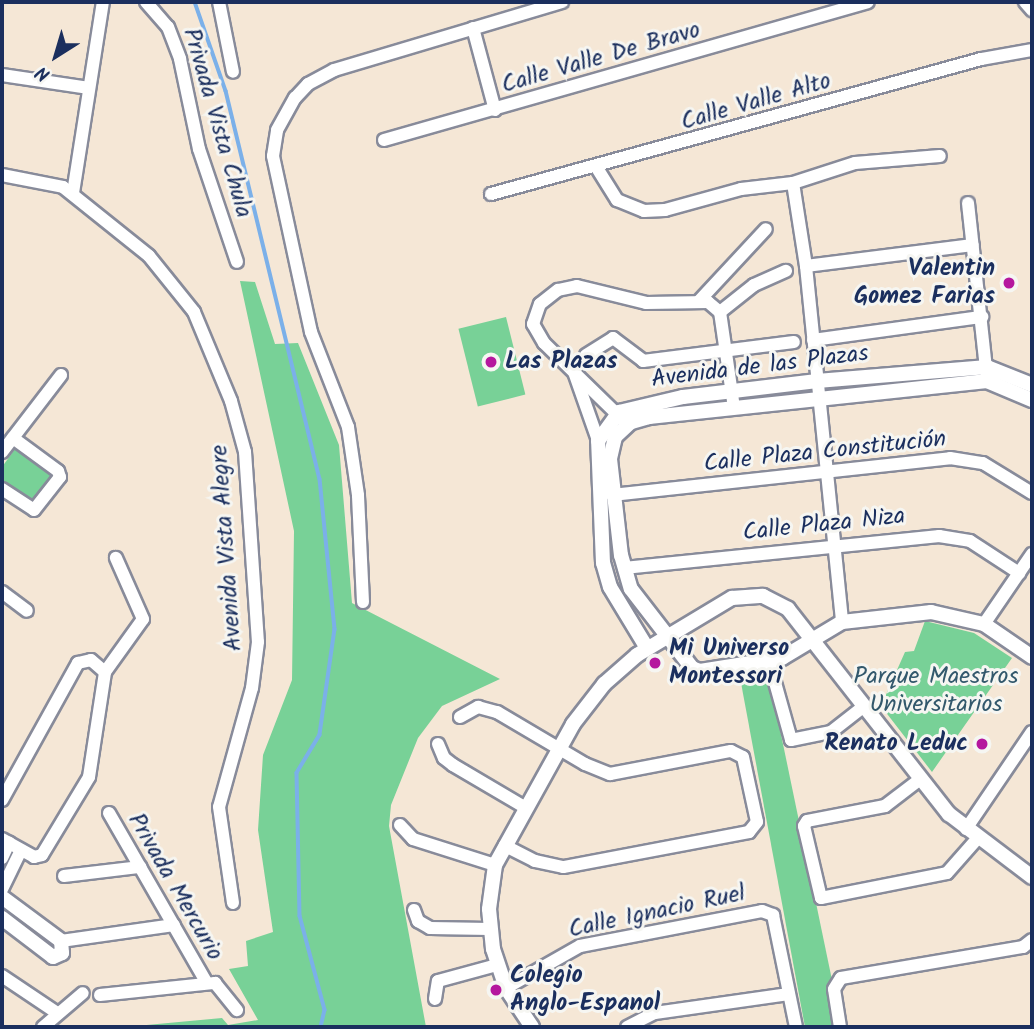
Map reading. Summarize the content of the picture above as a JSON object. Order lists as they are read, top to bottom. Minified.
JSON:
{"streets":{"street":["Calle Valle De Bravo","Calle Valle Alto","Privada Vista Chula","Avenida de las Plazas","Calle Plaza Constitución","Calle Plaza Niza","Avenida Vista Alegre","Privada Mercurio","Calle Ignacio Ruel"]},"parks":["Parque Maestros Universitarios"],"places":["Valentin Gomez Farias","Las Plazas","Mi Universo Montessori","Renato Leduc","Colegio Anglo-Espanol"],"north":"bottom left"}
